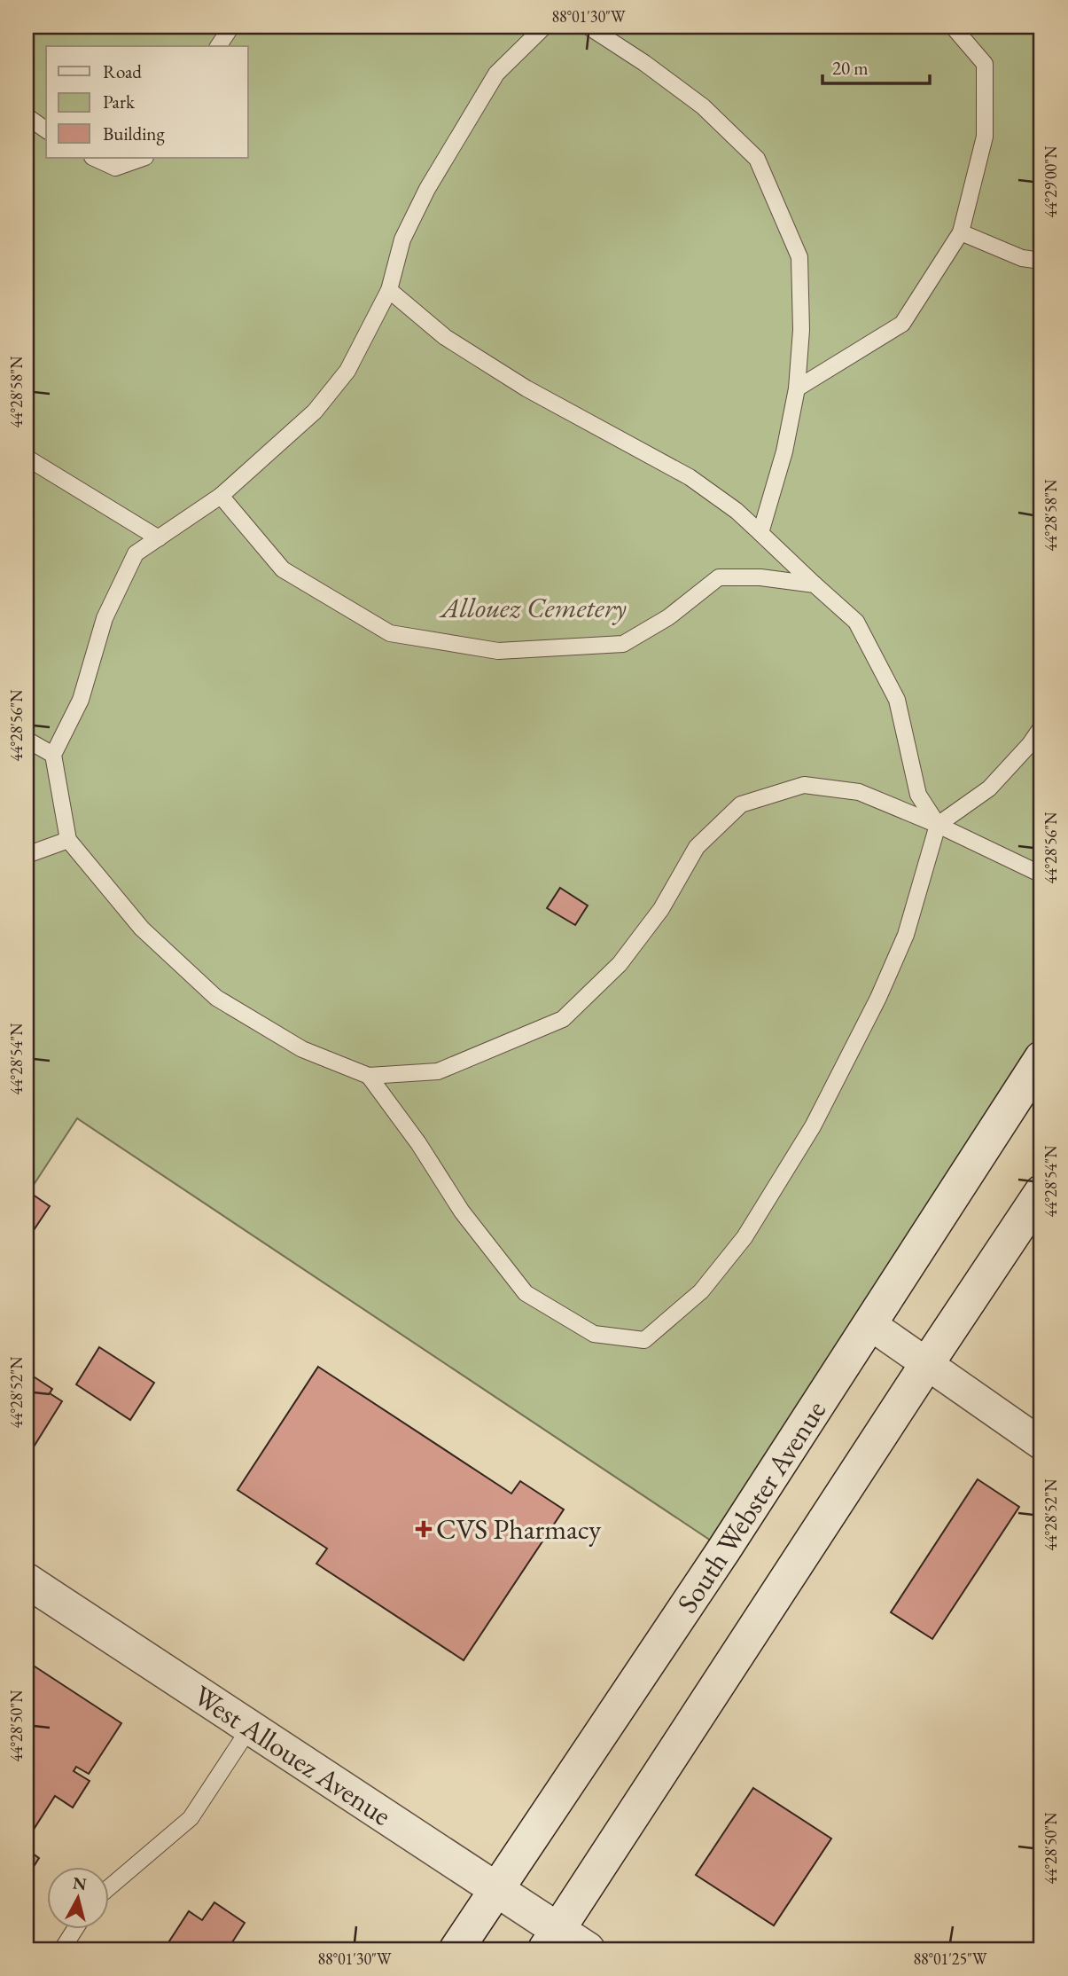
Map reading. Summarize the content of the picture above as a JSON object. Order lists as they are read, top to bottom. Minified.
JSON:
{"streets":{"main road":["South Webster Avenue","West Allouez Avenue"]},"crossings":[["South Webster Avenue","West Allouez Avenue"]],"parks":["Allouez Cemetery"],"places":{"health":["CVS Pharmacy"]},"legend":["Road","Park","Building"],"scale_bar":"20 m","north":"top","coordinates":["88°01'30\"W","44°29'00\"N","44°28'58\"N","44°28'56\"N","44°28'54\"N","44°28'52\"N","44°28'50\"N","88°01'25\"W"]}
